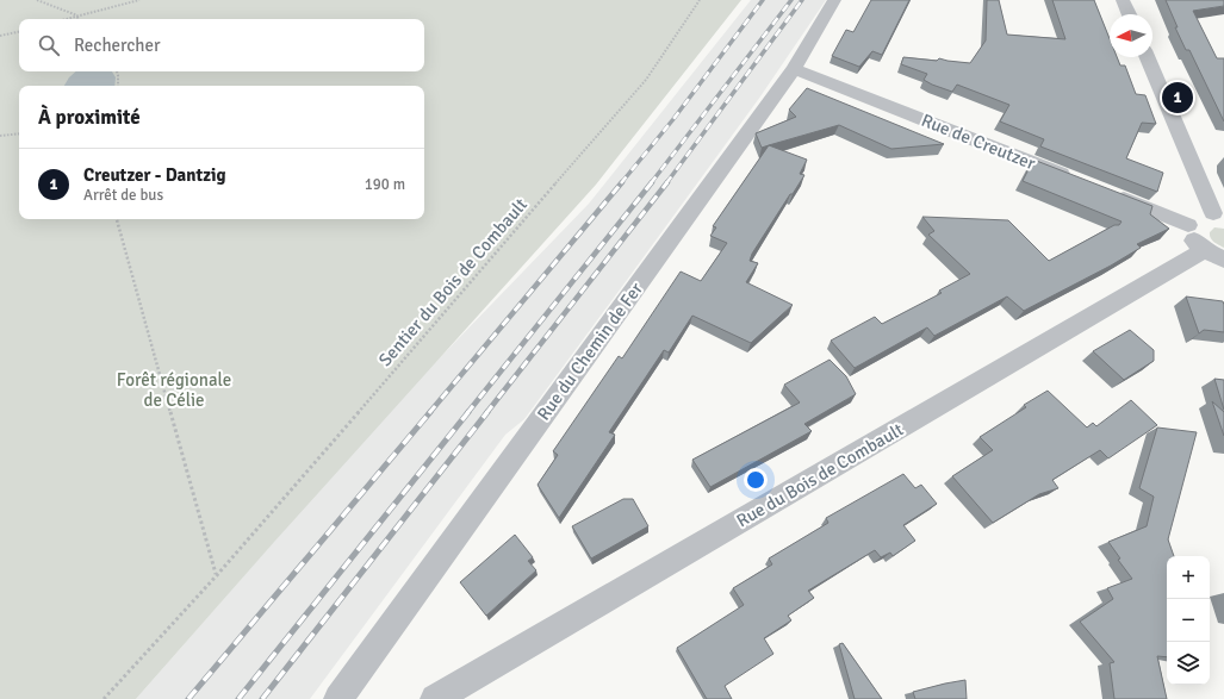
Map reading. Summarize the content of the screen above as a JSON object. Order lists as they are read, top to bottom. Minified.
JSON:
{"streets":{"street":["Rue de Creutzer","Rue du Chemin de Fer","Rue du Bois de Combault"],"path":["Sentier du Bois de Combault"]},"crossings":[["Rue de Creutzer","Rue du Chemin de Fer"]],"parks":["Forêt régionale de Célie"],"north":"left","page":{"search":"Rechercher","pins":"1","heading":"À proximité","list":[{"mark":"1","name":"Creutzer - Dantzig","note":"Arrêt de bus","value":"190 m"}],"map_buttons":["+","−"]}}
